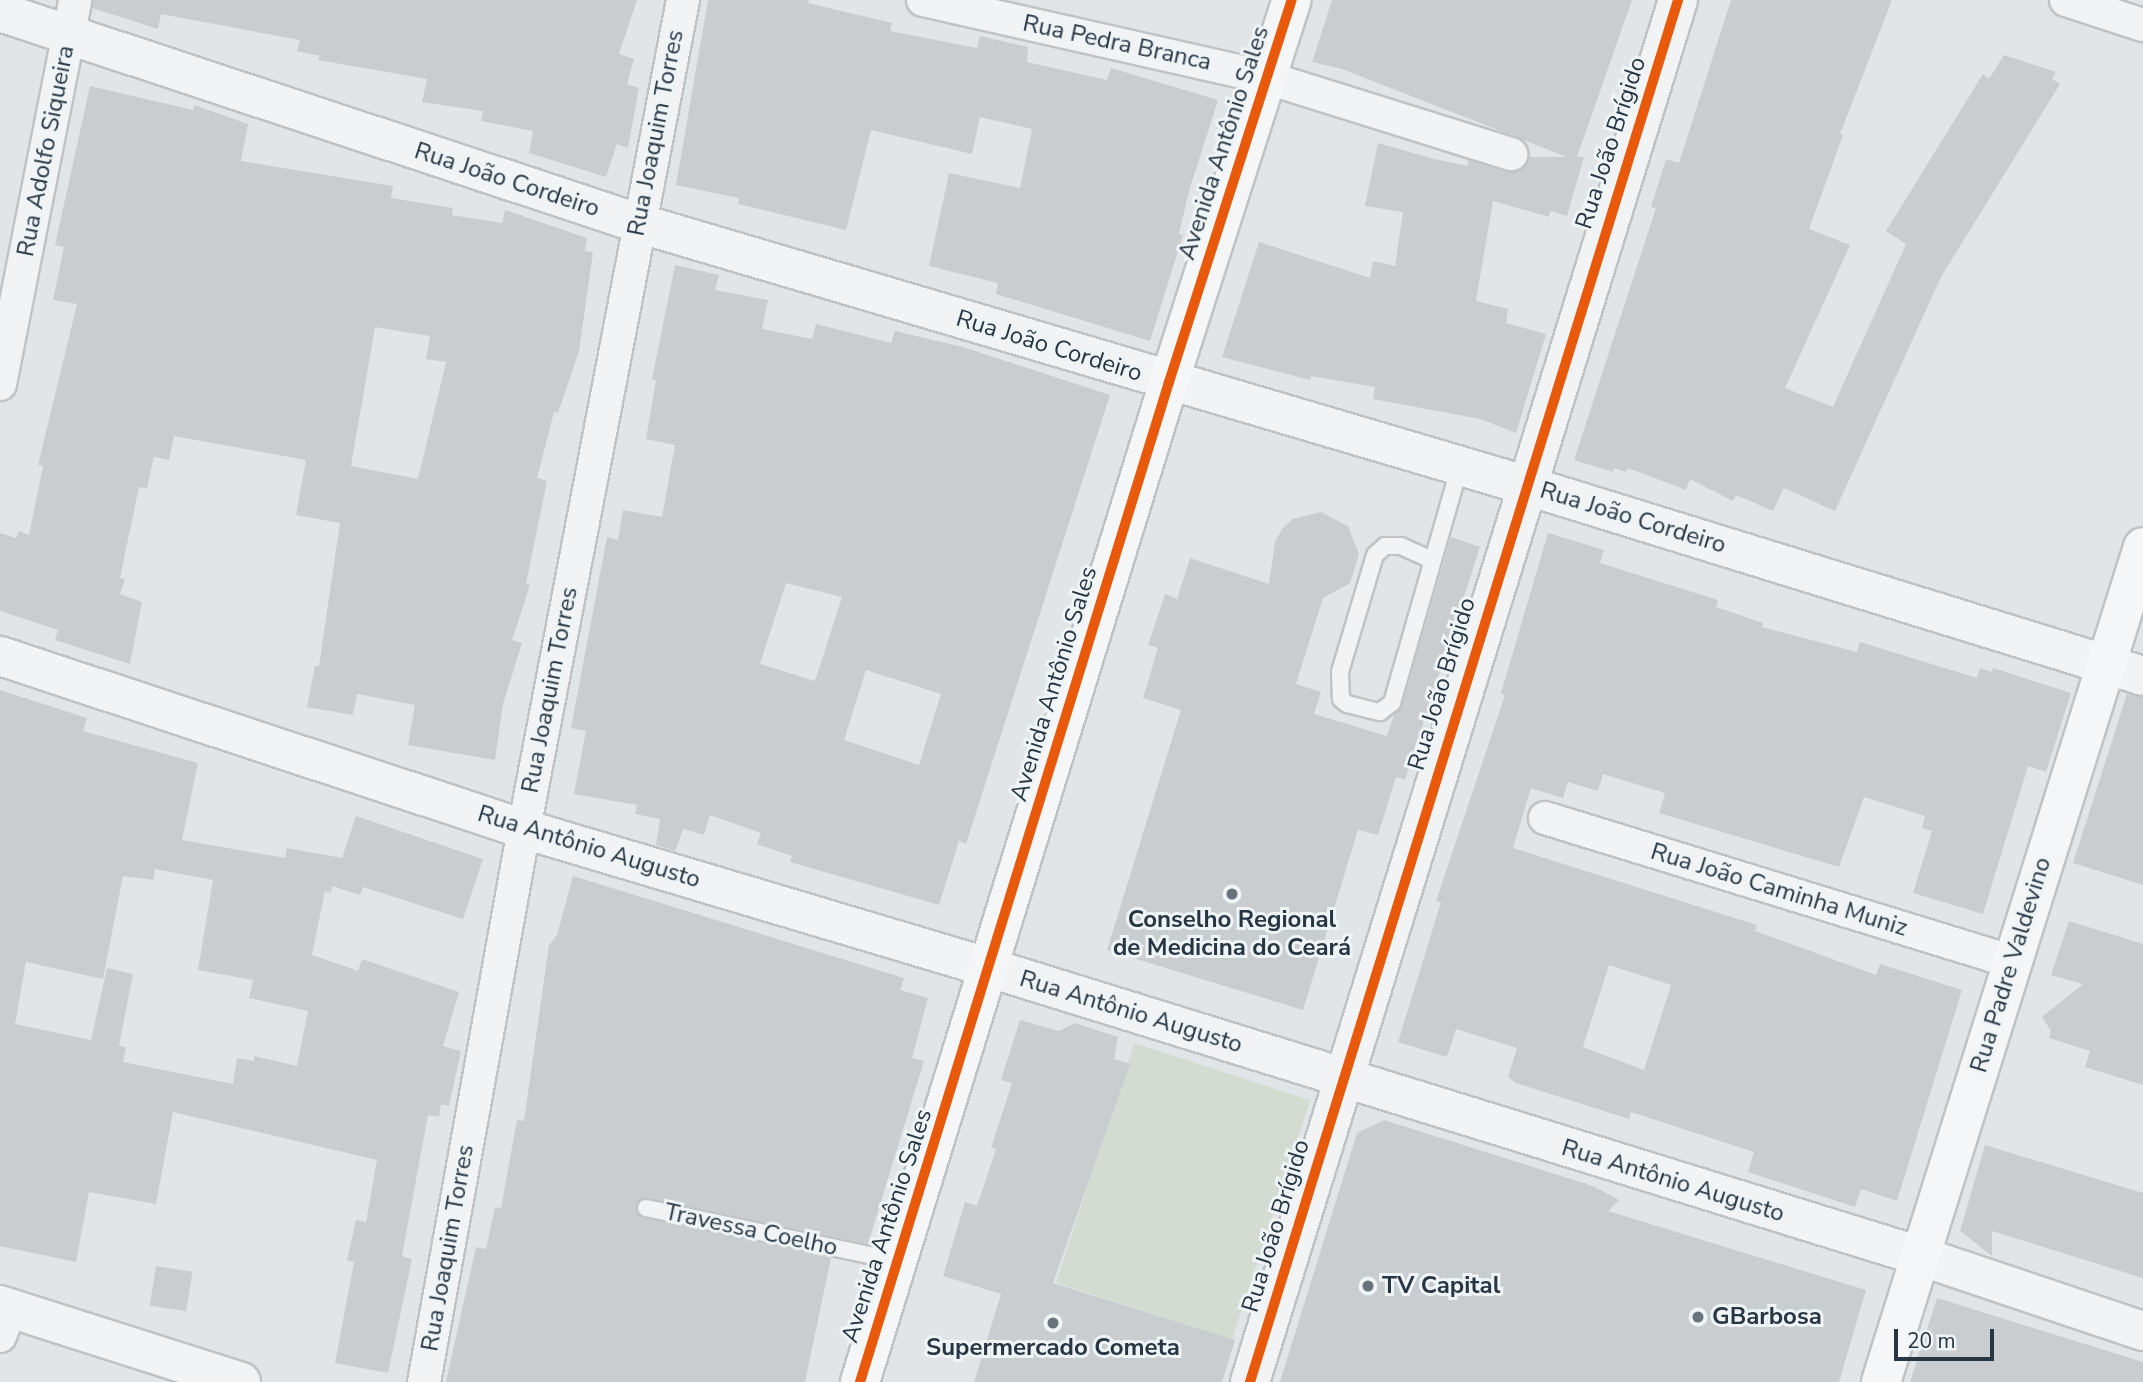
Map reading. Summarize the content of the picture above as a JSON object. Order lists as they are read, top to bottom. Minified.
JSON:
{"streets":{"main road":["Avenida Antônio Sales","Rua Padre Valdevino"],"street":["Rua Pedra Branca","Rua Joaquim Torres","Rua João Brígido","Rua Adolfo Siqueira","Rua João Cordeiro","Rua Antônio Augusto","Rua João Caminha Muniz"],"lane":["Travessa Coelho"]},"crossings":[["Rua Pedra Branca","Avenida Antônio Sales"],["Rua Joaquim Torres","Rua João Cordeiro"],["Rua Joaquim Torres","Rua Antônio Augusto"],["Avenida Antônio Sales","Rua João Cordeiro"],["Avenida Antônio Sales","Rua Antônio Augusto"],["Avenida Antônio Sales","Travessa Coelho"],["Rua João Brígido","Rua João Cordeiro"],["Rua João Brígido","Rua Antônio Augusto"],["Rua Adolfo Siqueira","Rua João Cordeiro"],["Rua João Cordeiro","Rua Padre Valdevino"],["Rua Antônio Augusto","Rua Padre Valdevino"],["Rua João Caminha Muniz","Rua Padre Valdevino"]],"places":["Conselho Regional de Medicina do Ceará","TV Capital","GBarbosa","Supermercado Cometa"],"scale_bar":"20 m"}
